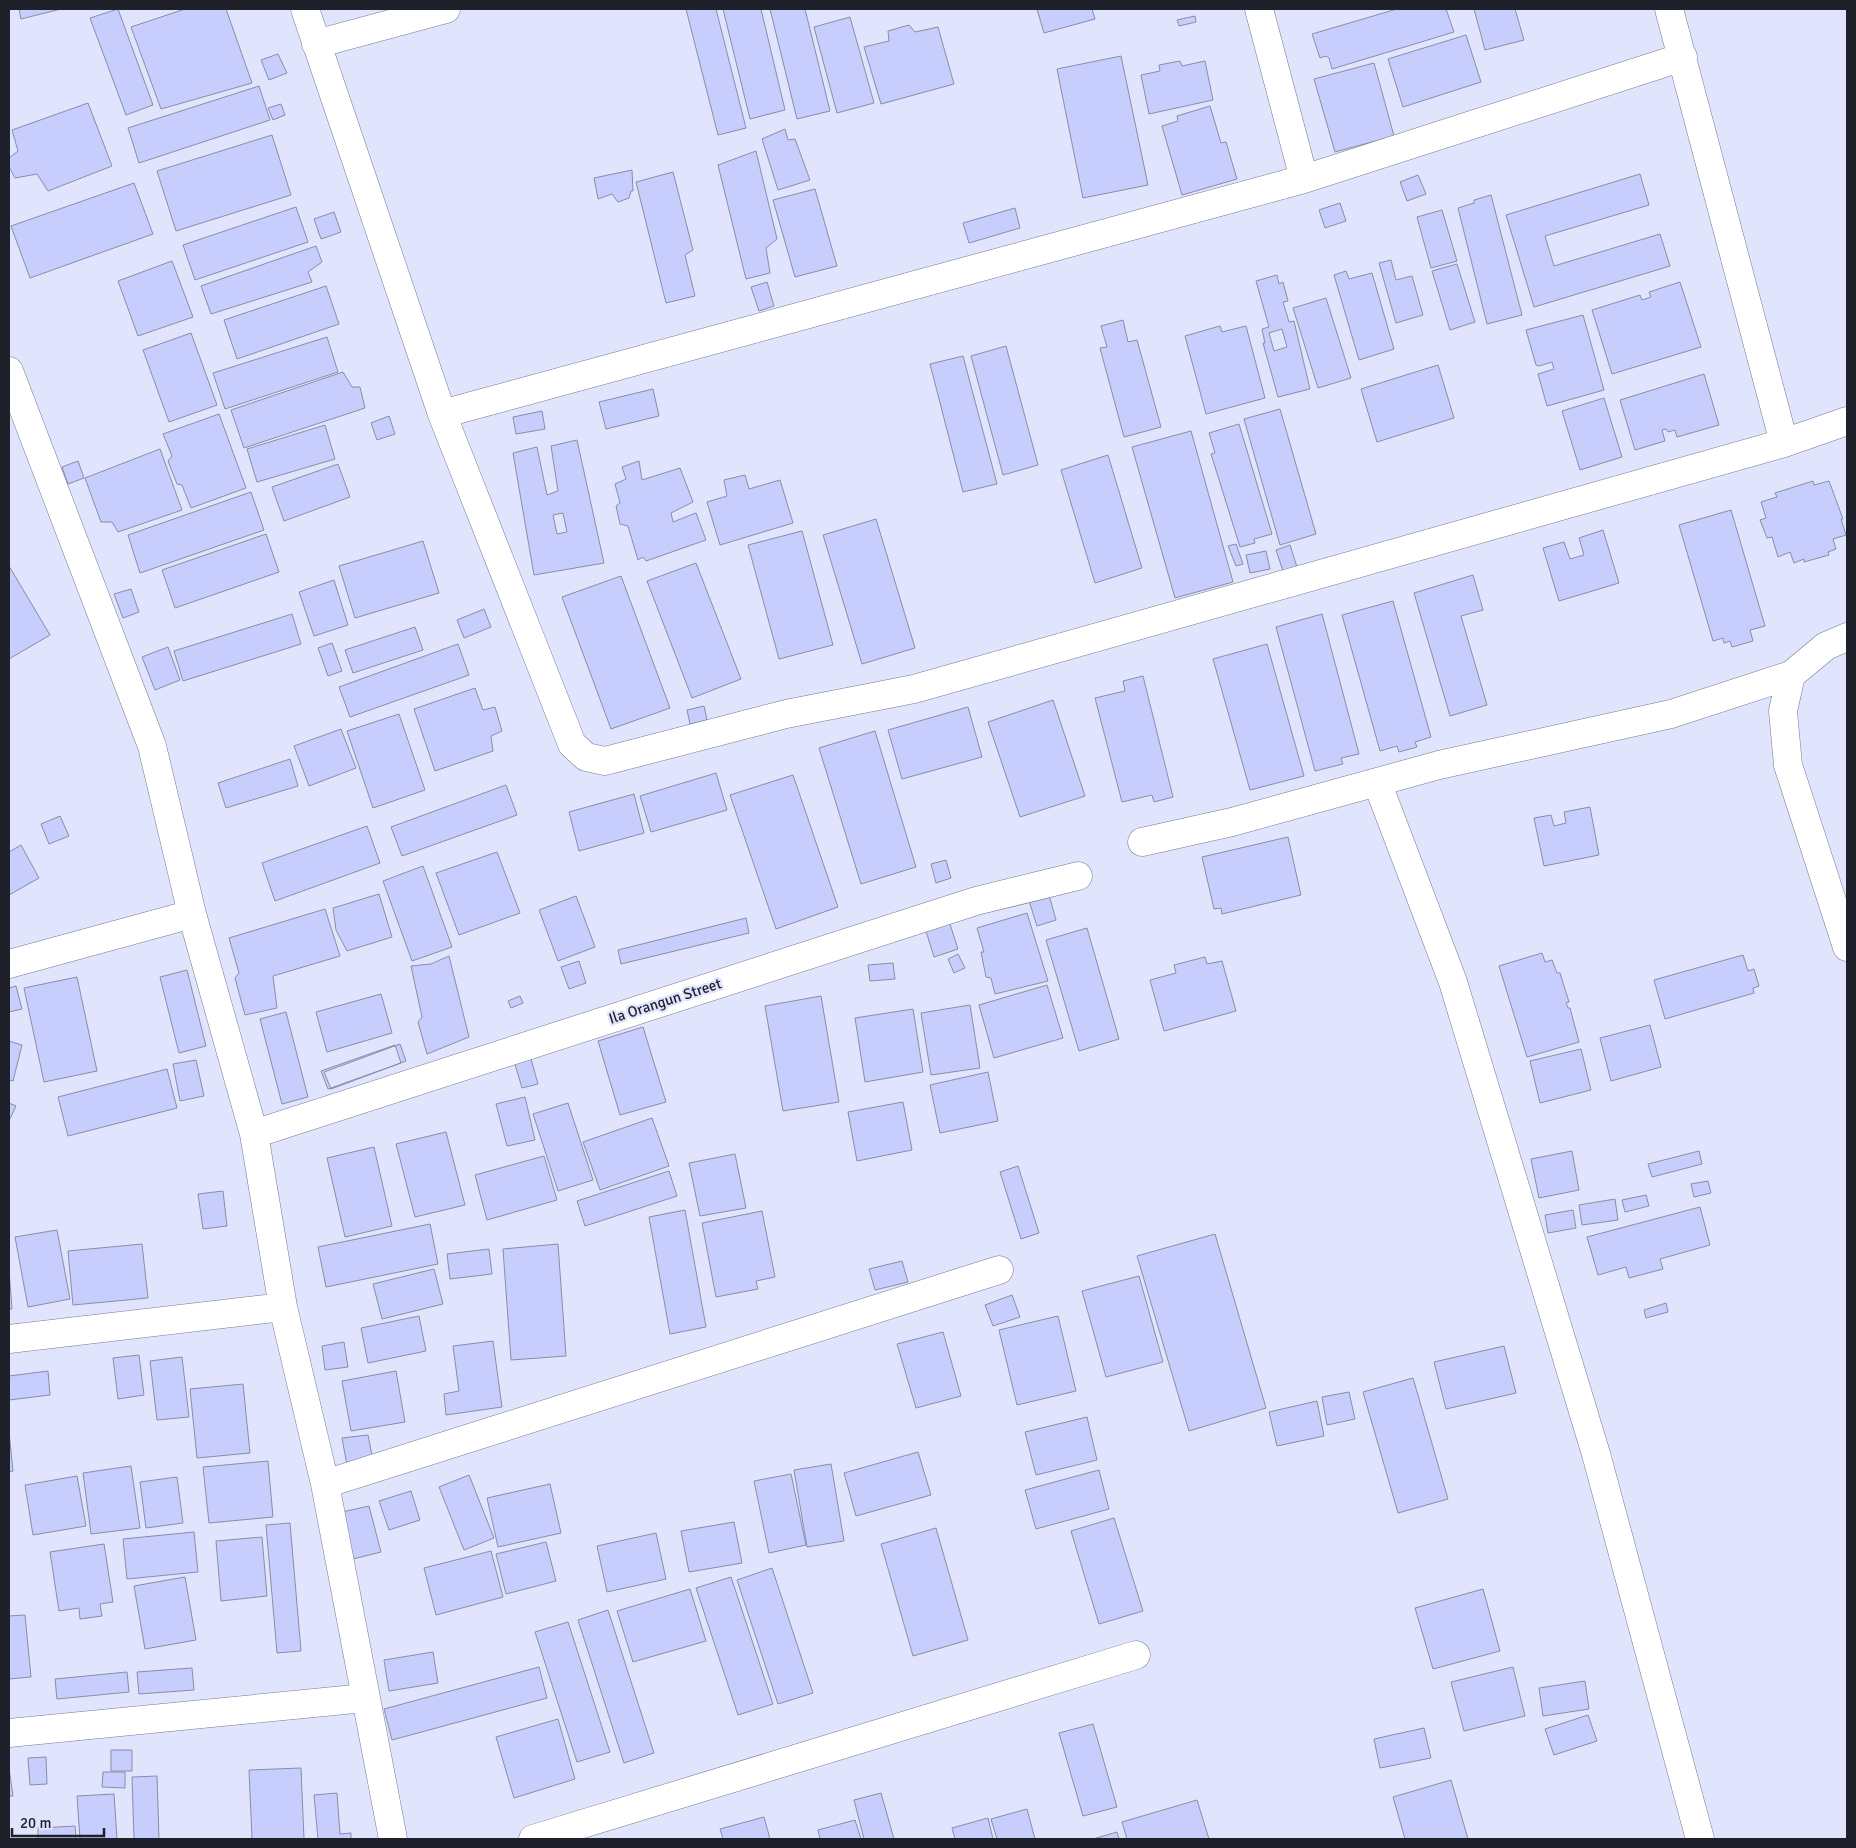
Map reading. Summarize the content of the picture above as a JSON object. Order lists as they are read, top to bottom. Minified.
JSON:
{"streets":{"street":["Ila Orangun Street"]},"scale_bar":"20 m"}
